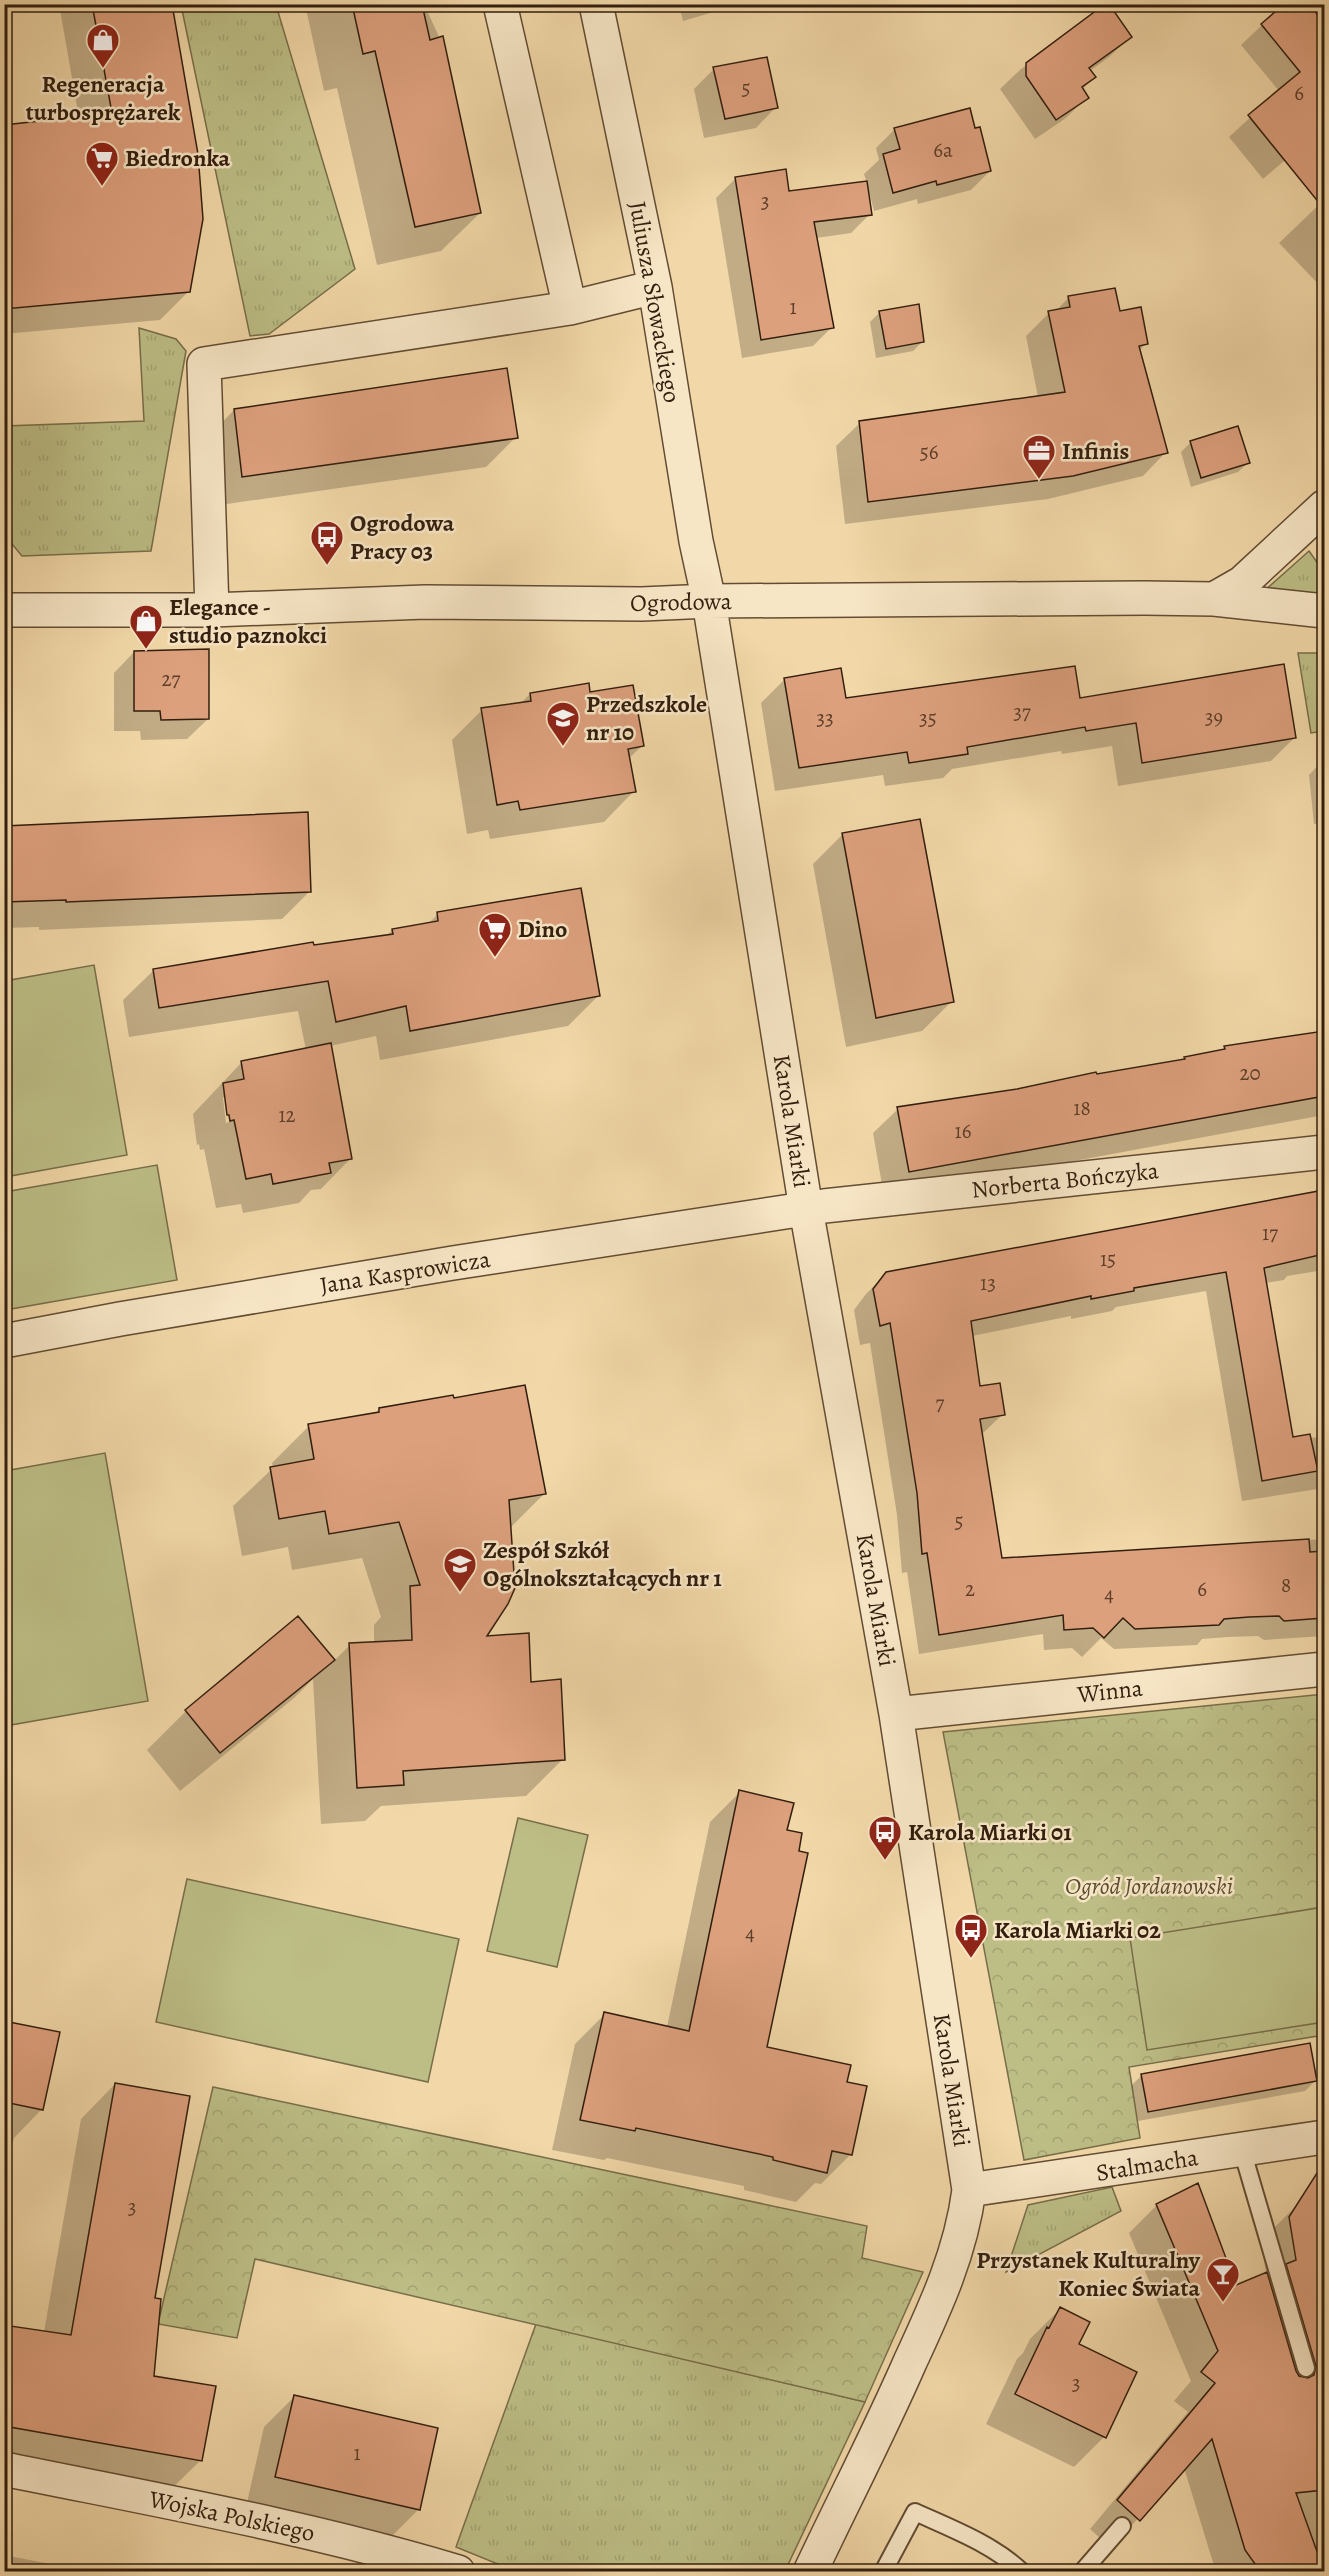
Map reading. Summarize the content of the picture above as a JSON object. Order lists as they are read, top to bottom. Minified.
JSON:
{"streets":{"street":["Juliusza Słowackiego","Ogrodowa","Karola Miarki","Norberta Bończyka","Jana Kasprowicza","Winna","Stalmacha","Wojska Polskiego"]},"crossings":[["Juliusza Słowackiego","Ogrodowa"],["Juliusza Słowackiego","Karola Miarki"],["Ogrodowa","Karola Miarki"],["Karola Miarki","Norberta Bończyka"],["Karola Miarki","Jana Kasprowicza"],["Karola Miarki","Winna"],["Karola Miarki","Stalmacha"],["Norberta Bończyka","Jana Kasprowicza"]],"parks":["Ogród Jordanowski"],"places":{"shop":["Regeneracja turbosprężarek","Elegance - studio paznokci"],"supermarket":["Biedronka","Dino"],"office":["Infinis"],"bus stop":["Ogrodowa Pracy 03","Karola Miarki 01","Karola Miarki 02"],"school or university":["Przedszkole nr 10","Zespół Szkół Ogólnokształcących nr 1"],"bar":["Przystanek Kulturalny Koniec Świata"]},"house_numbers":["5","6","6a","3","1","56","27","37","39","33","35","20","18","12","16","17","15","13","7","5","8","2","6","4","4","3","3","1"]}
